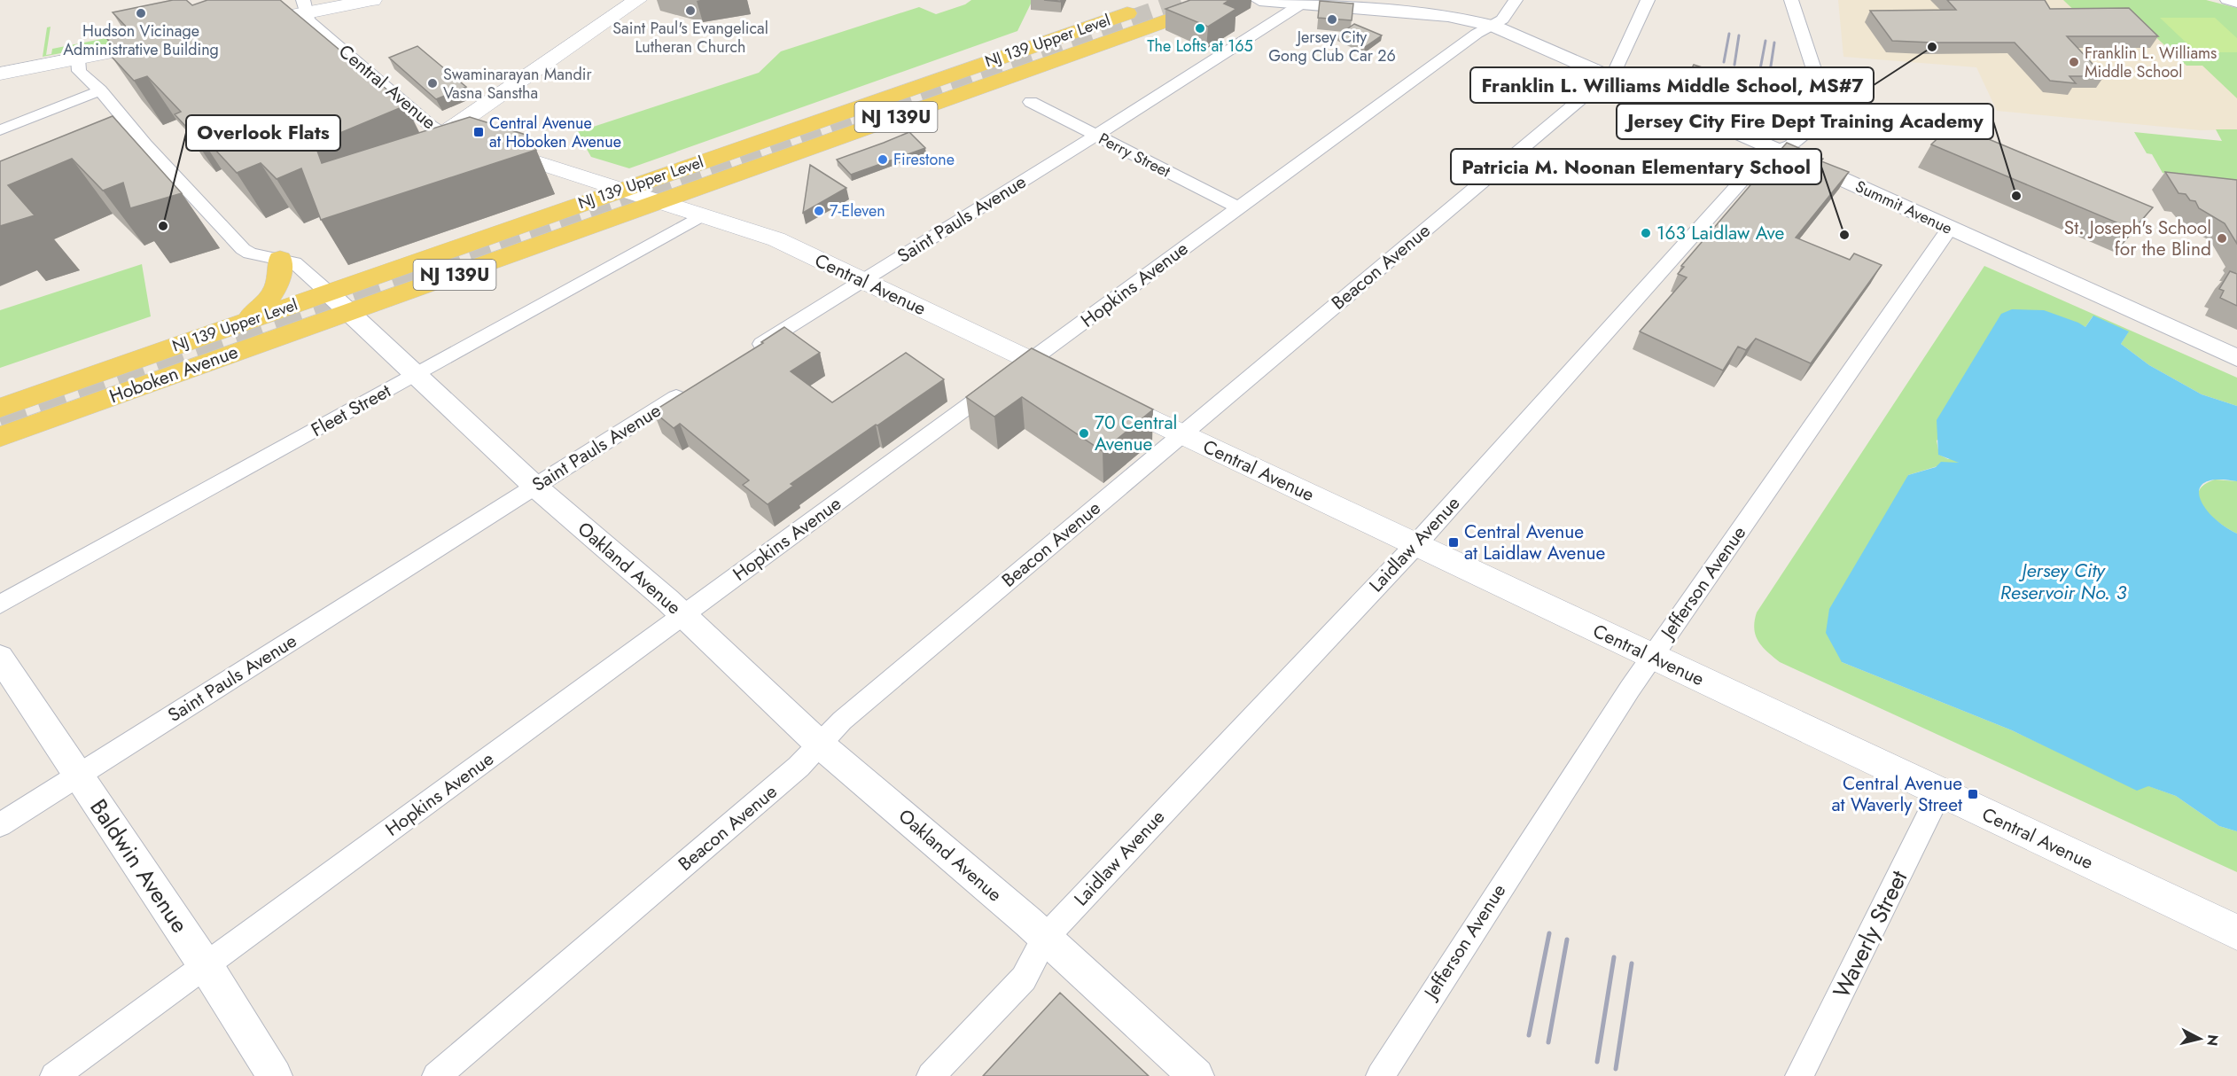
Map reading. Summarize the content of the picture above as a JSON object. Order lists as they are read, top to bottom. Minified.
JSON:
{"streets":{"main road":["NJ 139 Upper Level","Central Avenue","NJ 139U","Hoboken Avenue"],"street":["Perry Street","Summit Avenue","Saint Pauls Avenue","Beacon Avenue","Hopkins Avenue","Fleet Street","Laidlaw Avenue","Oakland Avenue","Jefferson Avenue","Baldwin Avenue","Waverly Street"]},"crossings":[["NJ 139 Upper Level","Central Avenue"],["NJ 139 Upper Level","Hoboken Avenue"],["NJ 139 Upper Level","Oakland Avenue"],["Central Avenue","Saint Pauls Avenue"],["Central Avenue","Beacon Avenue"],["Central Avenue","Hopkins Avenue"],["Central Avenue","Fleet Street"],["Central Avenue","Laidlaw Avenue"],["Central Avenue","Jefferson Avenue"],["Central Avenue","Waverly Street"],["Perry Street","Saint Pauls Avenue"],["Perry Street","Hopkins Avenue"],["Summit Avenue","Saint Pauls Avenue"],["Summit Avenue","Beacon Avenue"],["Summit Avenue","Hopkins Avenue"],["Summit Avenue","Laidlaw Avenue"],["Summit Avenue","Jefferson Avenue"],["Saint Pauls Avenue","Oakland Avenue"],["Saint Pauls Avenue","Baldwin Avenue"],["Beacon Avenue","Oakland Avenue"],["Hopkins Avenue","Oakland Avenue"],["Hopkins Avenue","Baldwin Avenue"],["Hoboken Avenue","Oakland Avenue"],["Fleet Street","Oakland Avenue"],["Laidlaw Avenue","Oakland Avenue"]],"water":["Jersey City Reservoir No. 3"],"places":{"other":["Saint Paul's Evangelical Lutheran Church","Hudson Vicinage Administrative Building","Jersey City Gong Club Car 26","The Lofts at 165","Franklin L. Williams Middle School, MS#7","Franklin L. Williams Middle School","Swaminarayan Mandir Vasna Sanstha","Firestone","Jersey City Fire Dept Training Academy","7-Eleven","Overlook Flats","163 Laidlaw Ave","Patricia M. Noonan Elementary School","St. Joseph's School for the Blind","70 Central Avenue"],"transit":["Central Avenue at Hoboken Avenue","Central Avenue at Laidlaw Avenue","Central Avenue at Waverly Street"]},"north":"right"}
